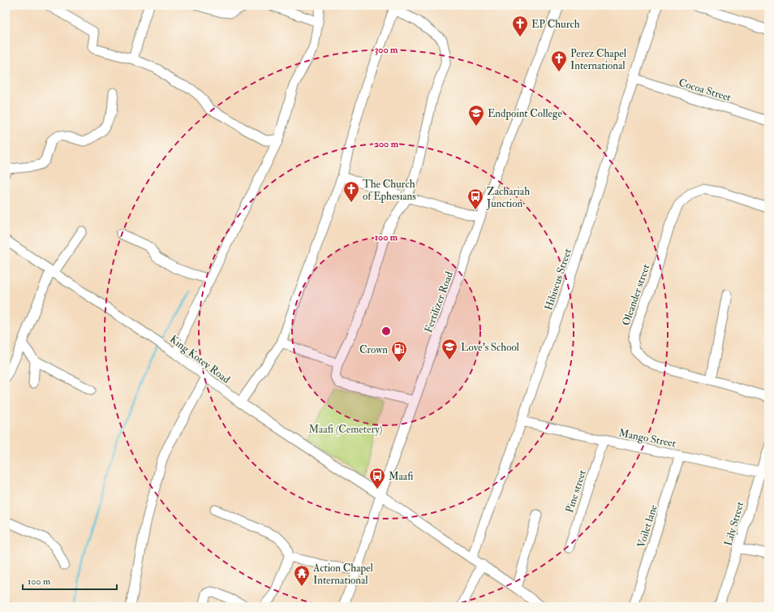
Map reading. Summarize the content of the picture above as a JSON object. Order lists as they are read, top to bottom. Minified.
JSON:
{"streets":{"street":["Cocoa Street","Hibiscus Street","Oleander street","Fertilizer Road","King Kotey Road","Mango Street","Pine street","Lily Street","Voilet lane"]},"crossings":[["Cocoa Street","Hibiscus Street"],["Hibiscus Street","King Kotey Road"],["Hibiscus Street","Mango Street"],["Fertilizer Road","King Kotey Road"],["Mango Street","Pine street"],["Mango Street","Lily Street"],["Mango Street","Voilet lane"]],"parks":["Maafi (Cemetery)"],"places":{"church":["EP Church","Perez Chapel International","The Church of Ephesians"],"school or university":["Endpoint College","Love's School"],"bus stop":["Zachariah Junction","Maafi"],"fuel station":["Crown"],"temple":["Action Chapel International"]},"scale_bar":"100 m","rings":["300 m","200 m","100 m"]}
